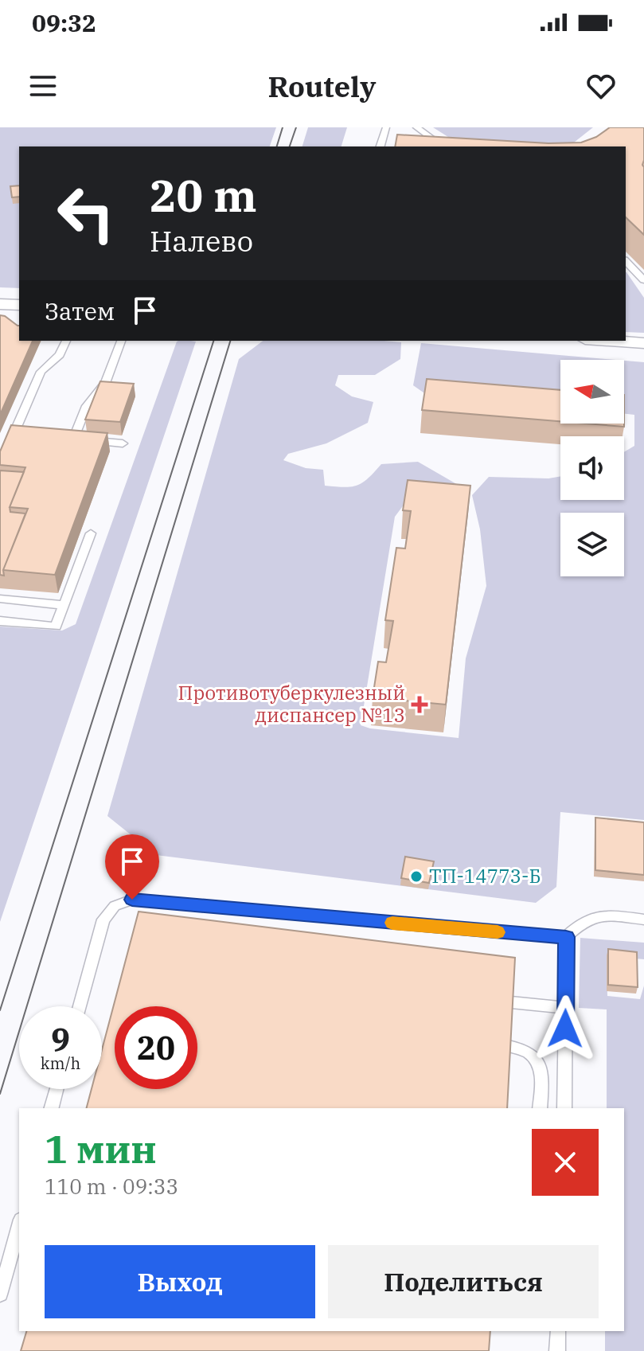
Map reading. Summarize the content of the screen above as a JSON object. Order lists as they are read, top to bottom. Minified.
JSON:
{"places":{"health":["Противотуберкулезный диспансер №13"],"other":["ТП-14773-Б"]},"north":"left","page":{"status":"09:32","header":"Routely","turn":["20 m","Налево"],"then":"Затем","speed":"9 km/h","limit":"20","heading":["1 мин","110 m · 09:33"],"buttons":["Выход","Поделиться"]}}
